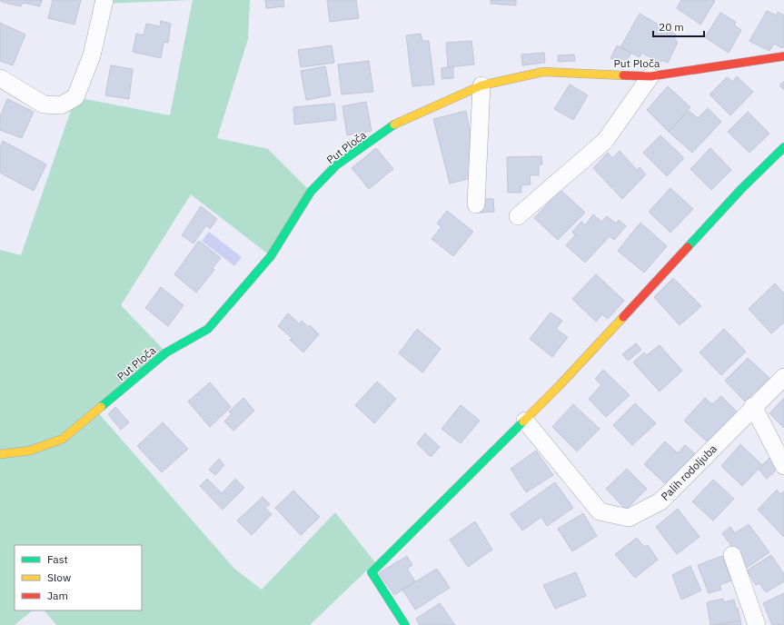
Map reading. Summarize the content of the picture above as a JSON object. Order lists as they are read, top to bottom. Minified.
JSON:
{"streets":{"street":["Put Ploča","Palih rodoljuba"]},"legend":["Fast","Slow","Jam"],"scale_bar":"20 m"}
